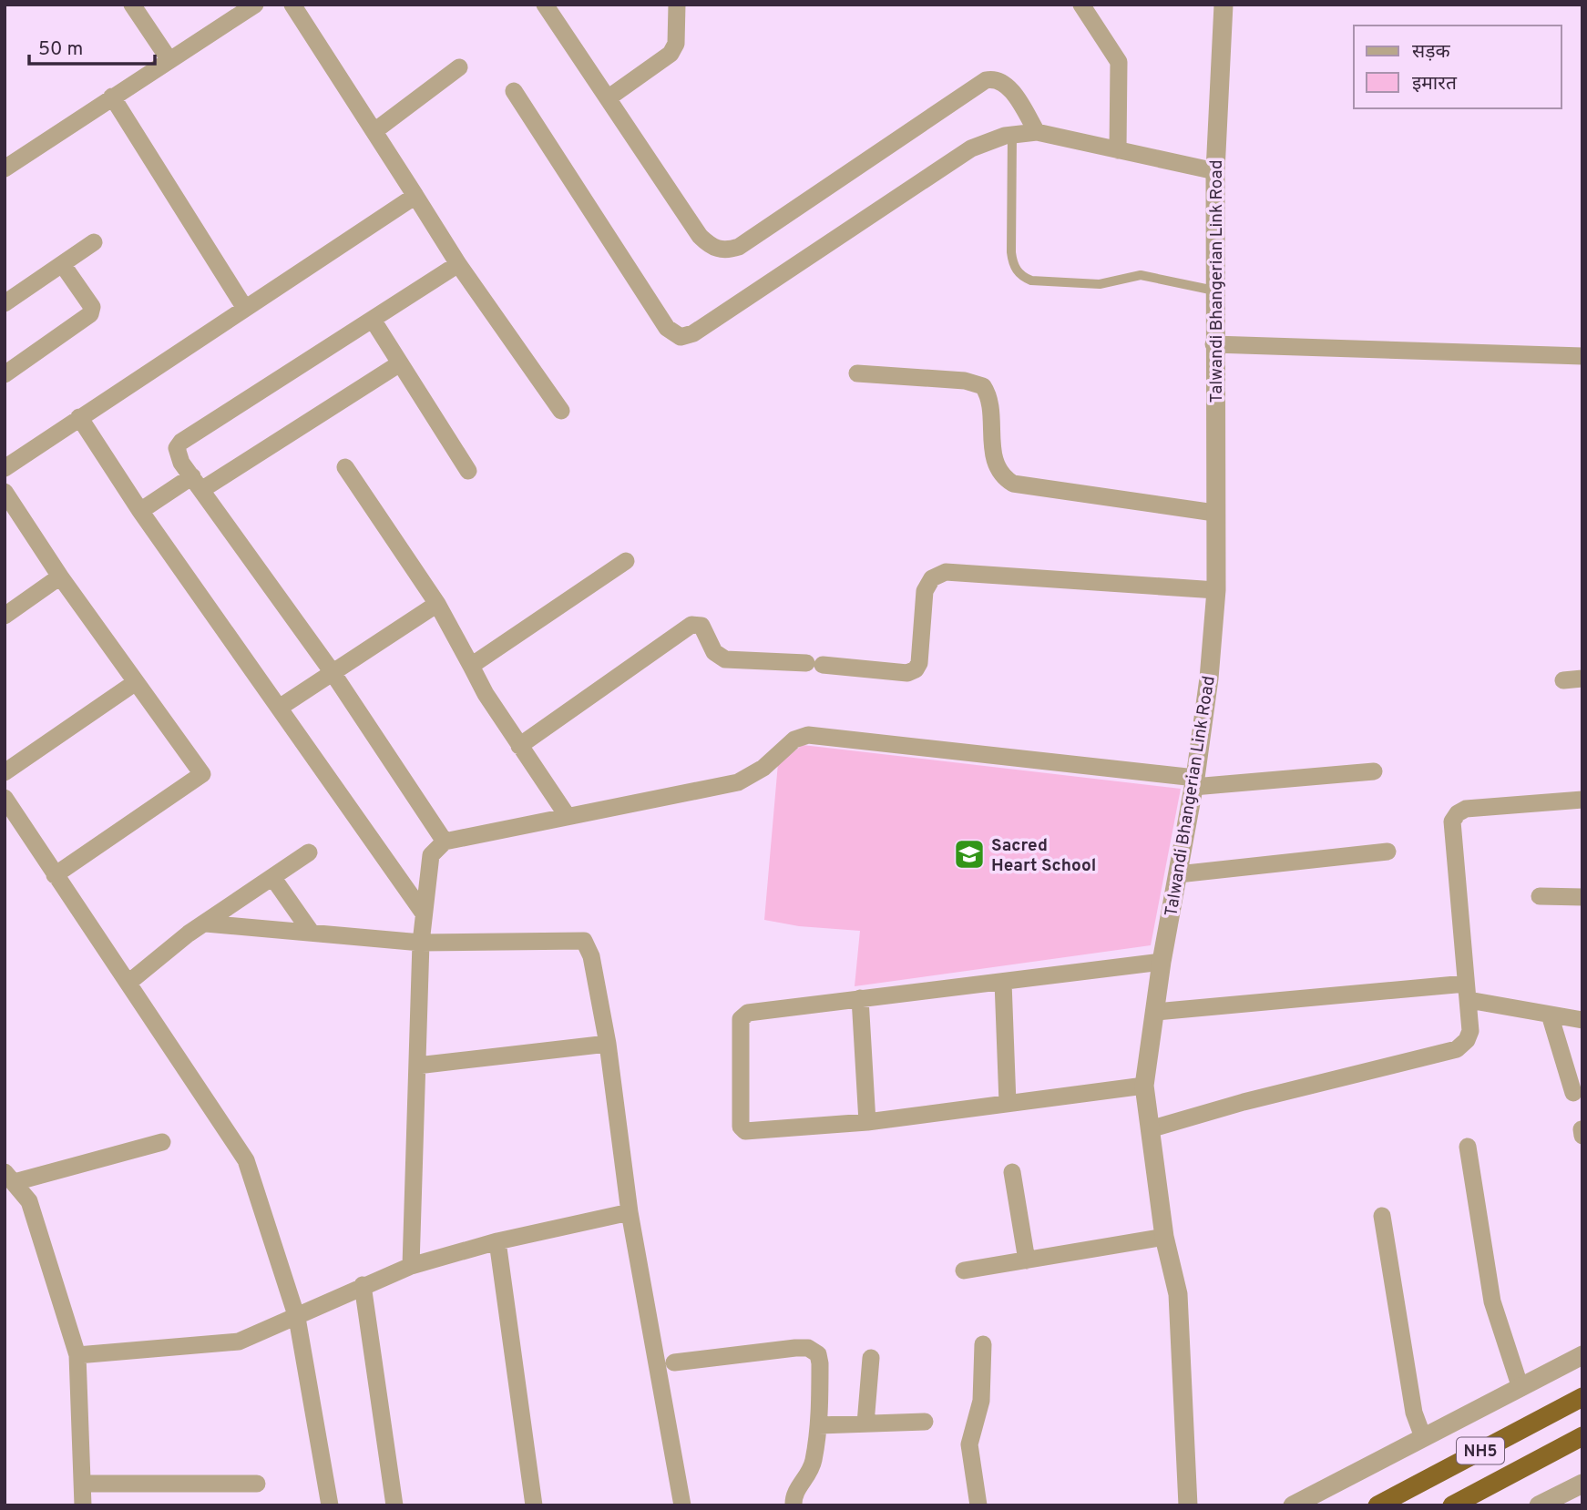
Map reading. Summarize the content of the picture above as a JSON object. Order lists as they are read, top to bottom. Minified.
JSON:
{"streets":{"highway":["NH5"],"street":["Talwandi Bhangerian Link Road"]},"places":{"school or university":["Sacred Heart School"]},"legend":["सड़क","इमारत"],"scale_bar":"50 m"}
